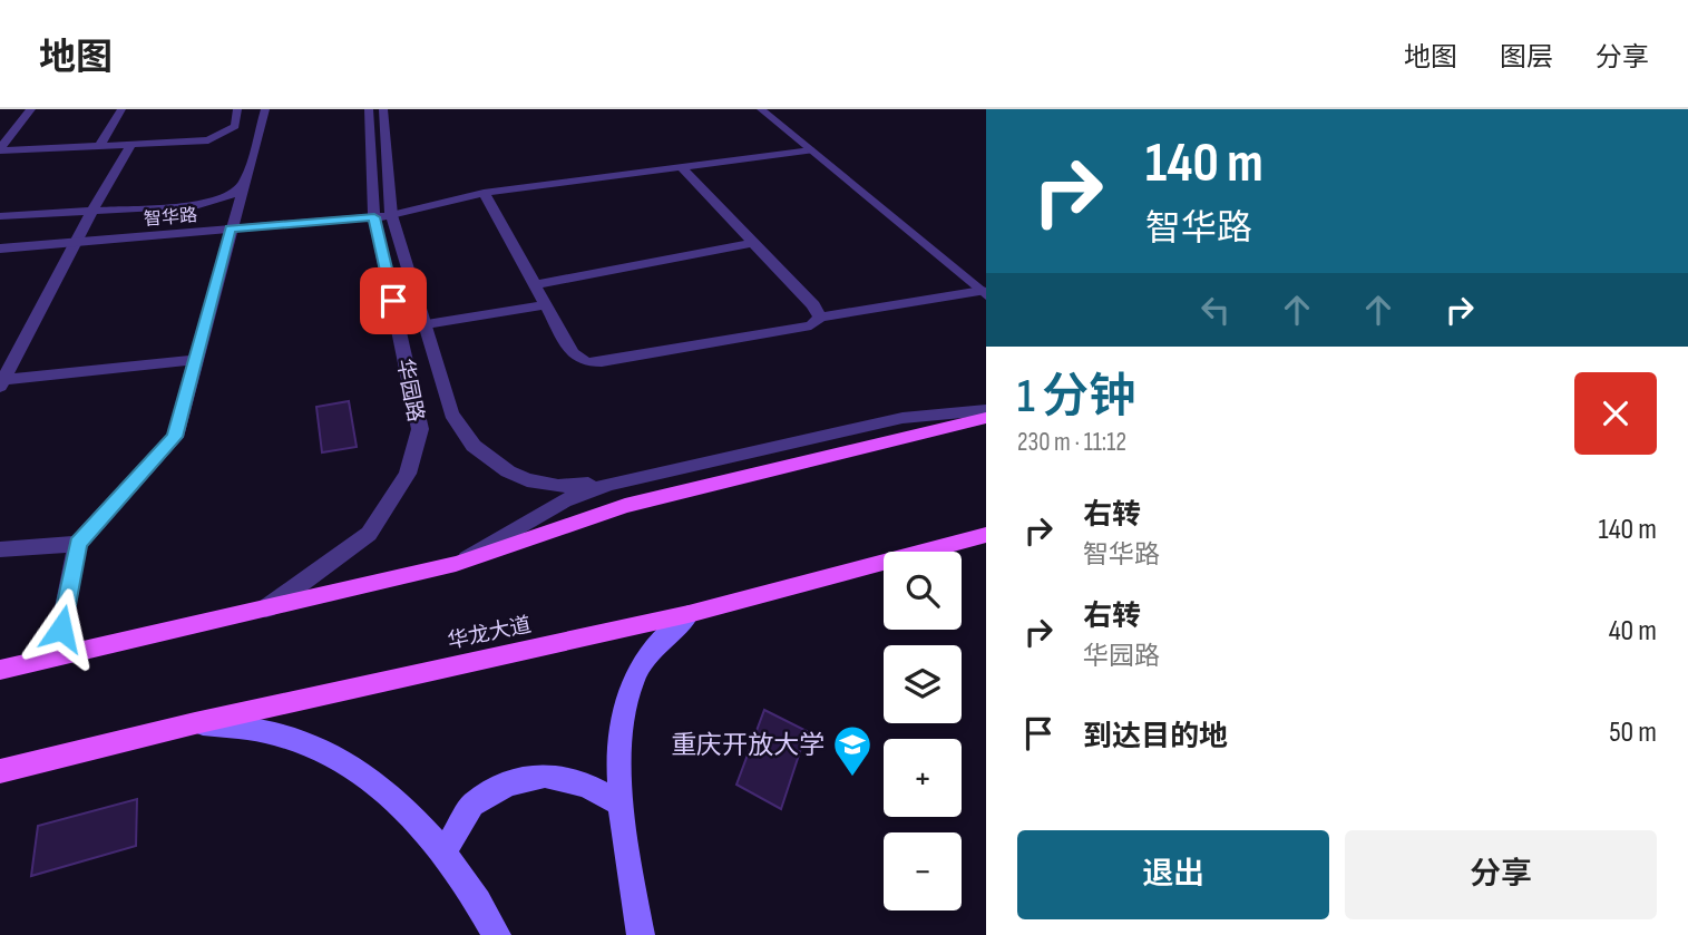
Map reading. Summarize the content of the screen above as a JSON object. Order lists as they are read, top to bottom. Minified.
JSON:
{"streets":{"main road":["华龙大道"],"street":["智华路","华园路"]},"crossings":[["智华路","华园路"]],"places":{"school or university":["重庆开放大学"]},"page":{"header":"地图","nav":["地图","图层","分享"],"turn":["140 m","智华路"],"heading":["1 分钟","230 m · 11:12"],"list":[{"name":"右转","note":"智华路","value":"140 m"},{"name":"右转","note":"华园路","value":"40 m"},{"name":"到达目的地","value":"50 m"}],"map_buttons":["+","−"],"buttons":["退出","分享"]}}
